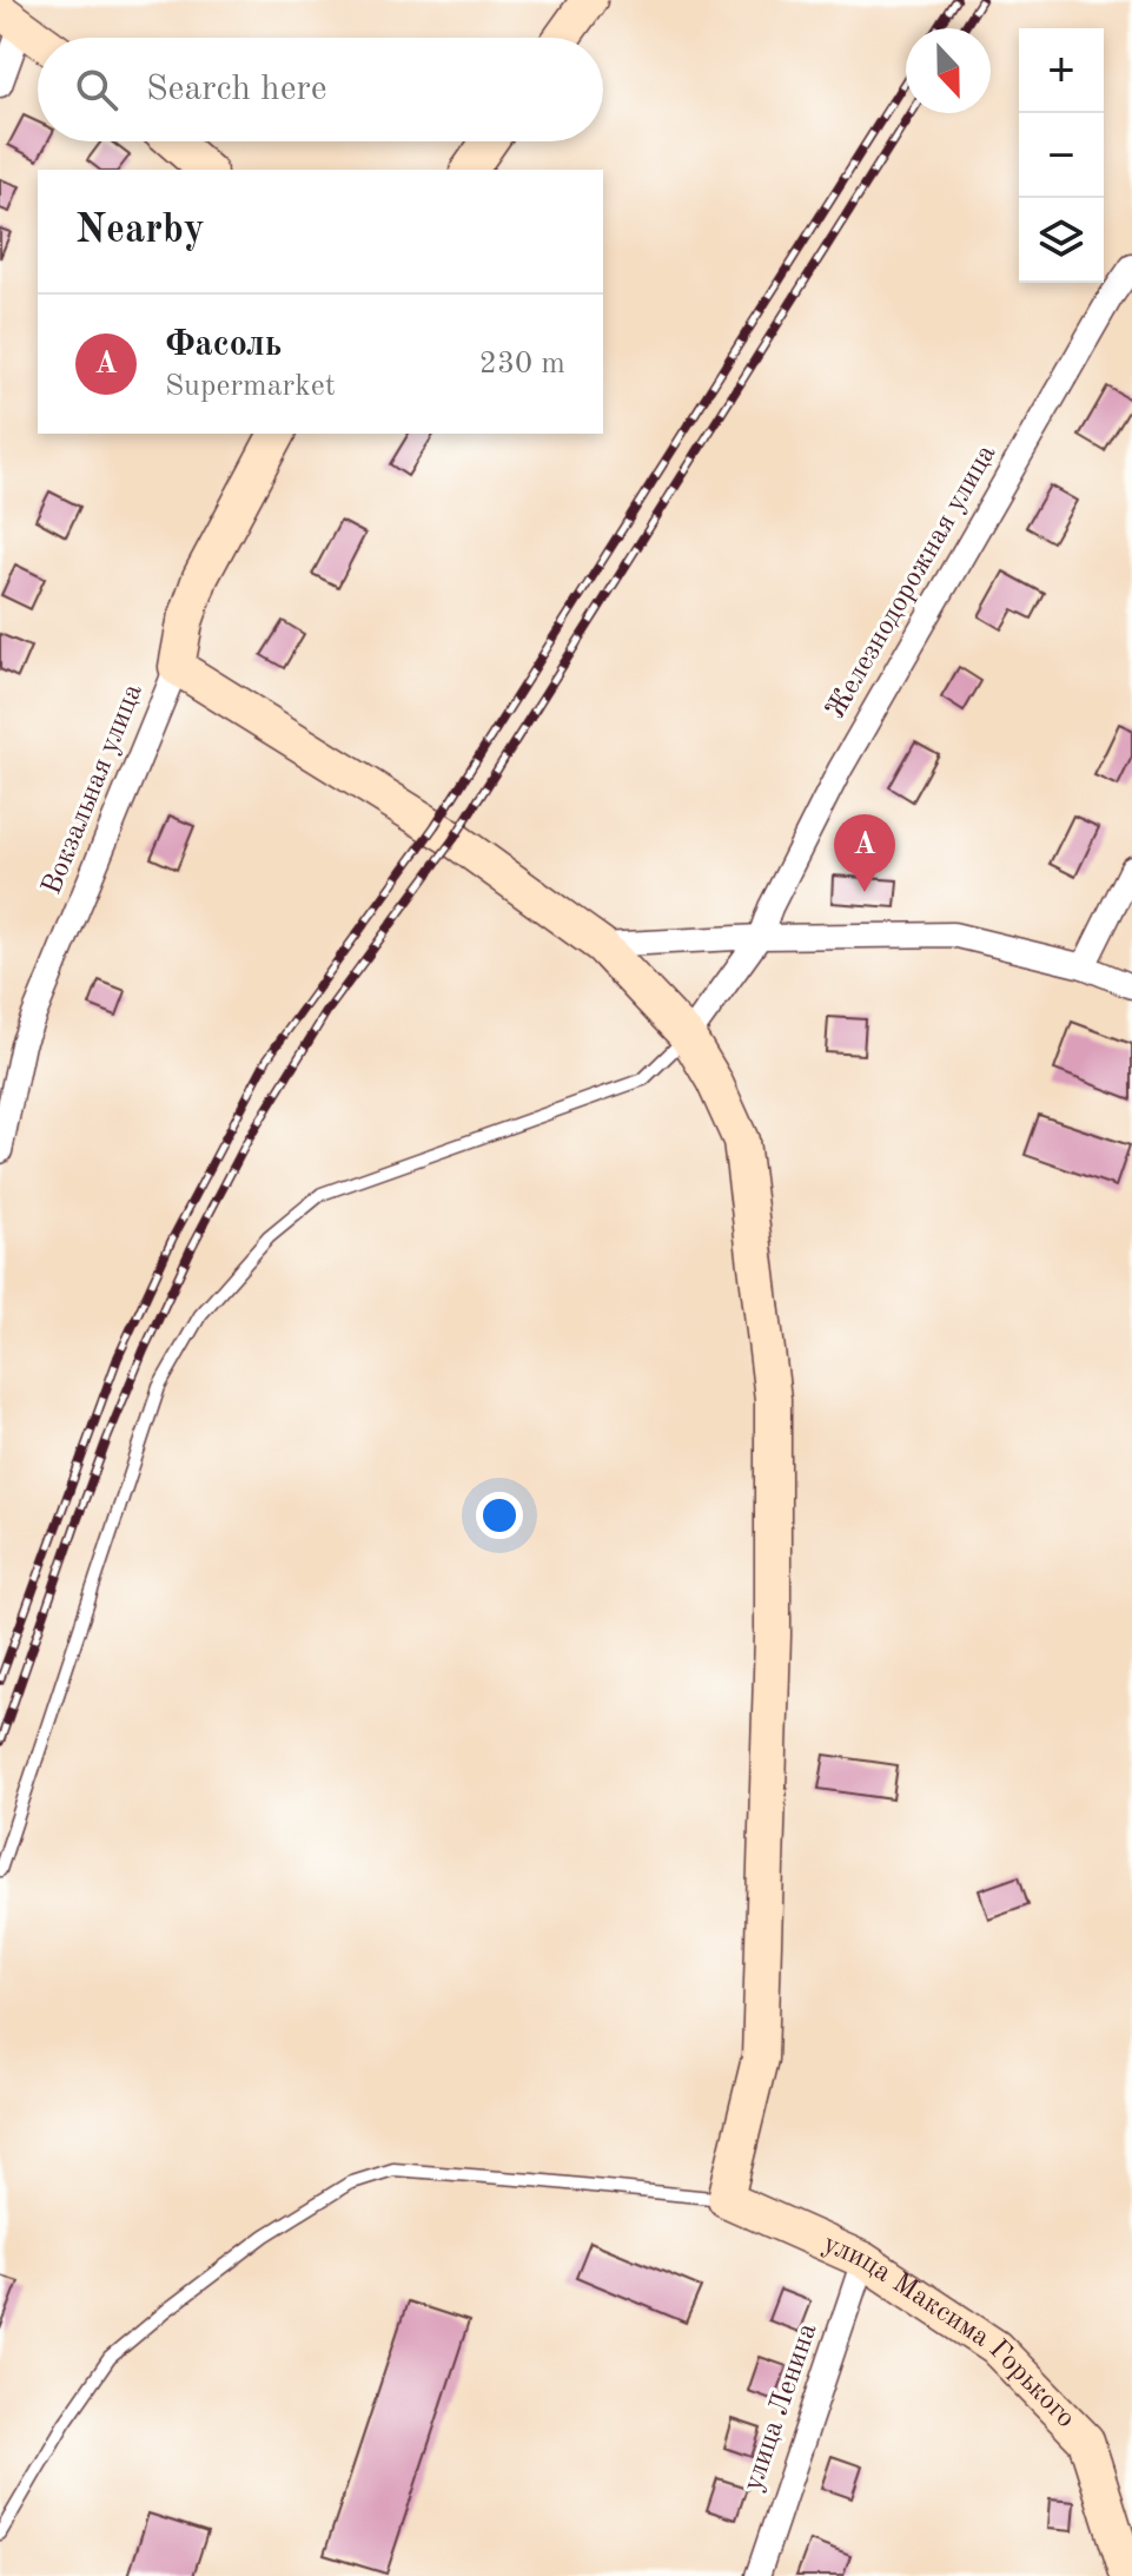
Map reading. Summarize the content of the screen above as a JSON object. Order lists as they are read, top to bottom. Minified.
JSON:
{"streets":{"street":["Железнодорожная улица","Вокзальная улица","улица Максима Горького","улица Ленина"]},"crossings":[["улица Максима Горького","улица Ленина"]],"north":"bottom","page":{"map_buttons":["+","−"],"search":"Search here","heading":"Nearby","list":[{"mark":"A","name":"Фасоль","note":"Supermarket","value":"230 m"}],"pins":"A"}}
